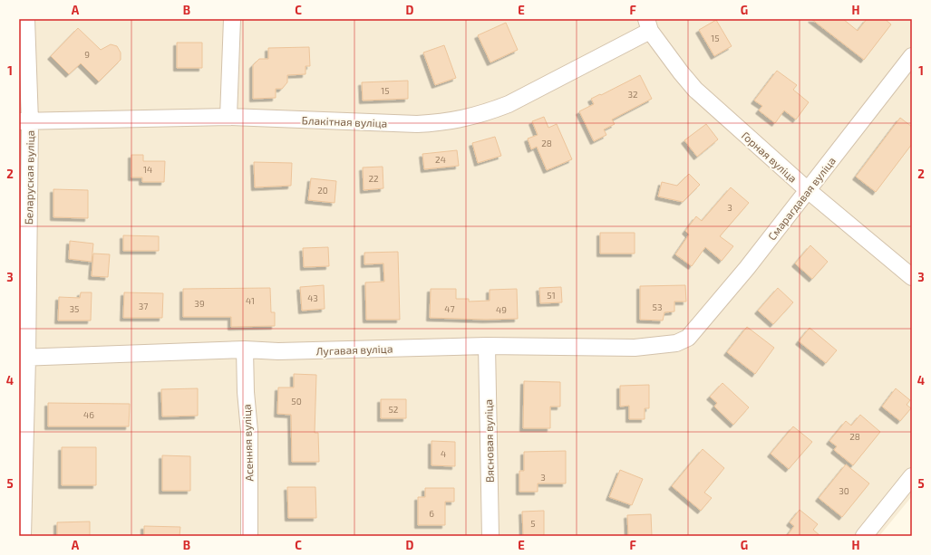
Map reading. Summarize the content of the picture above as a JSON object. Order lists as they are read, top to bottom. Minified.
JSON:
{"streets":{"street":["Блакітная вуліца","Горная вуліца","Беларуская вуліца","Смарагдавая вуліца","Лугавая вуліца","Вясновая вуліца","Асенняя вуліца"]},"crossings":[["Блакітная вуліца","Горная вуліца"],["Блакітная вуліца","Беларуская вуліца"],["Горная вуліца","Смарагдавая вуліца"],["Беларуская вуліца","Лугавая вуліца"],["Смарагдавая вуліца","Лугавая вуліца"],["Лугавая вуліца","Вясновая вуліца"],["Лугавая вуліца","Асенняя вуліца"]],"house_numbers":["15","9","15","32","28","24","14","22","20","3","51","43","41","39","37","53","35","47","49","50","52","46","28","4","3","30","6","5"],"grid":{"columns":["A","B","C","D","E","F","G","H"],"rows":["1","2","3","4","5"]}}
